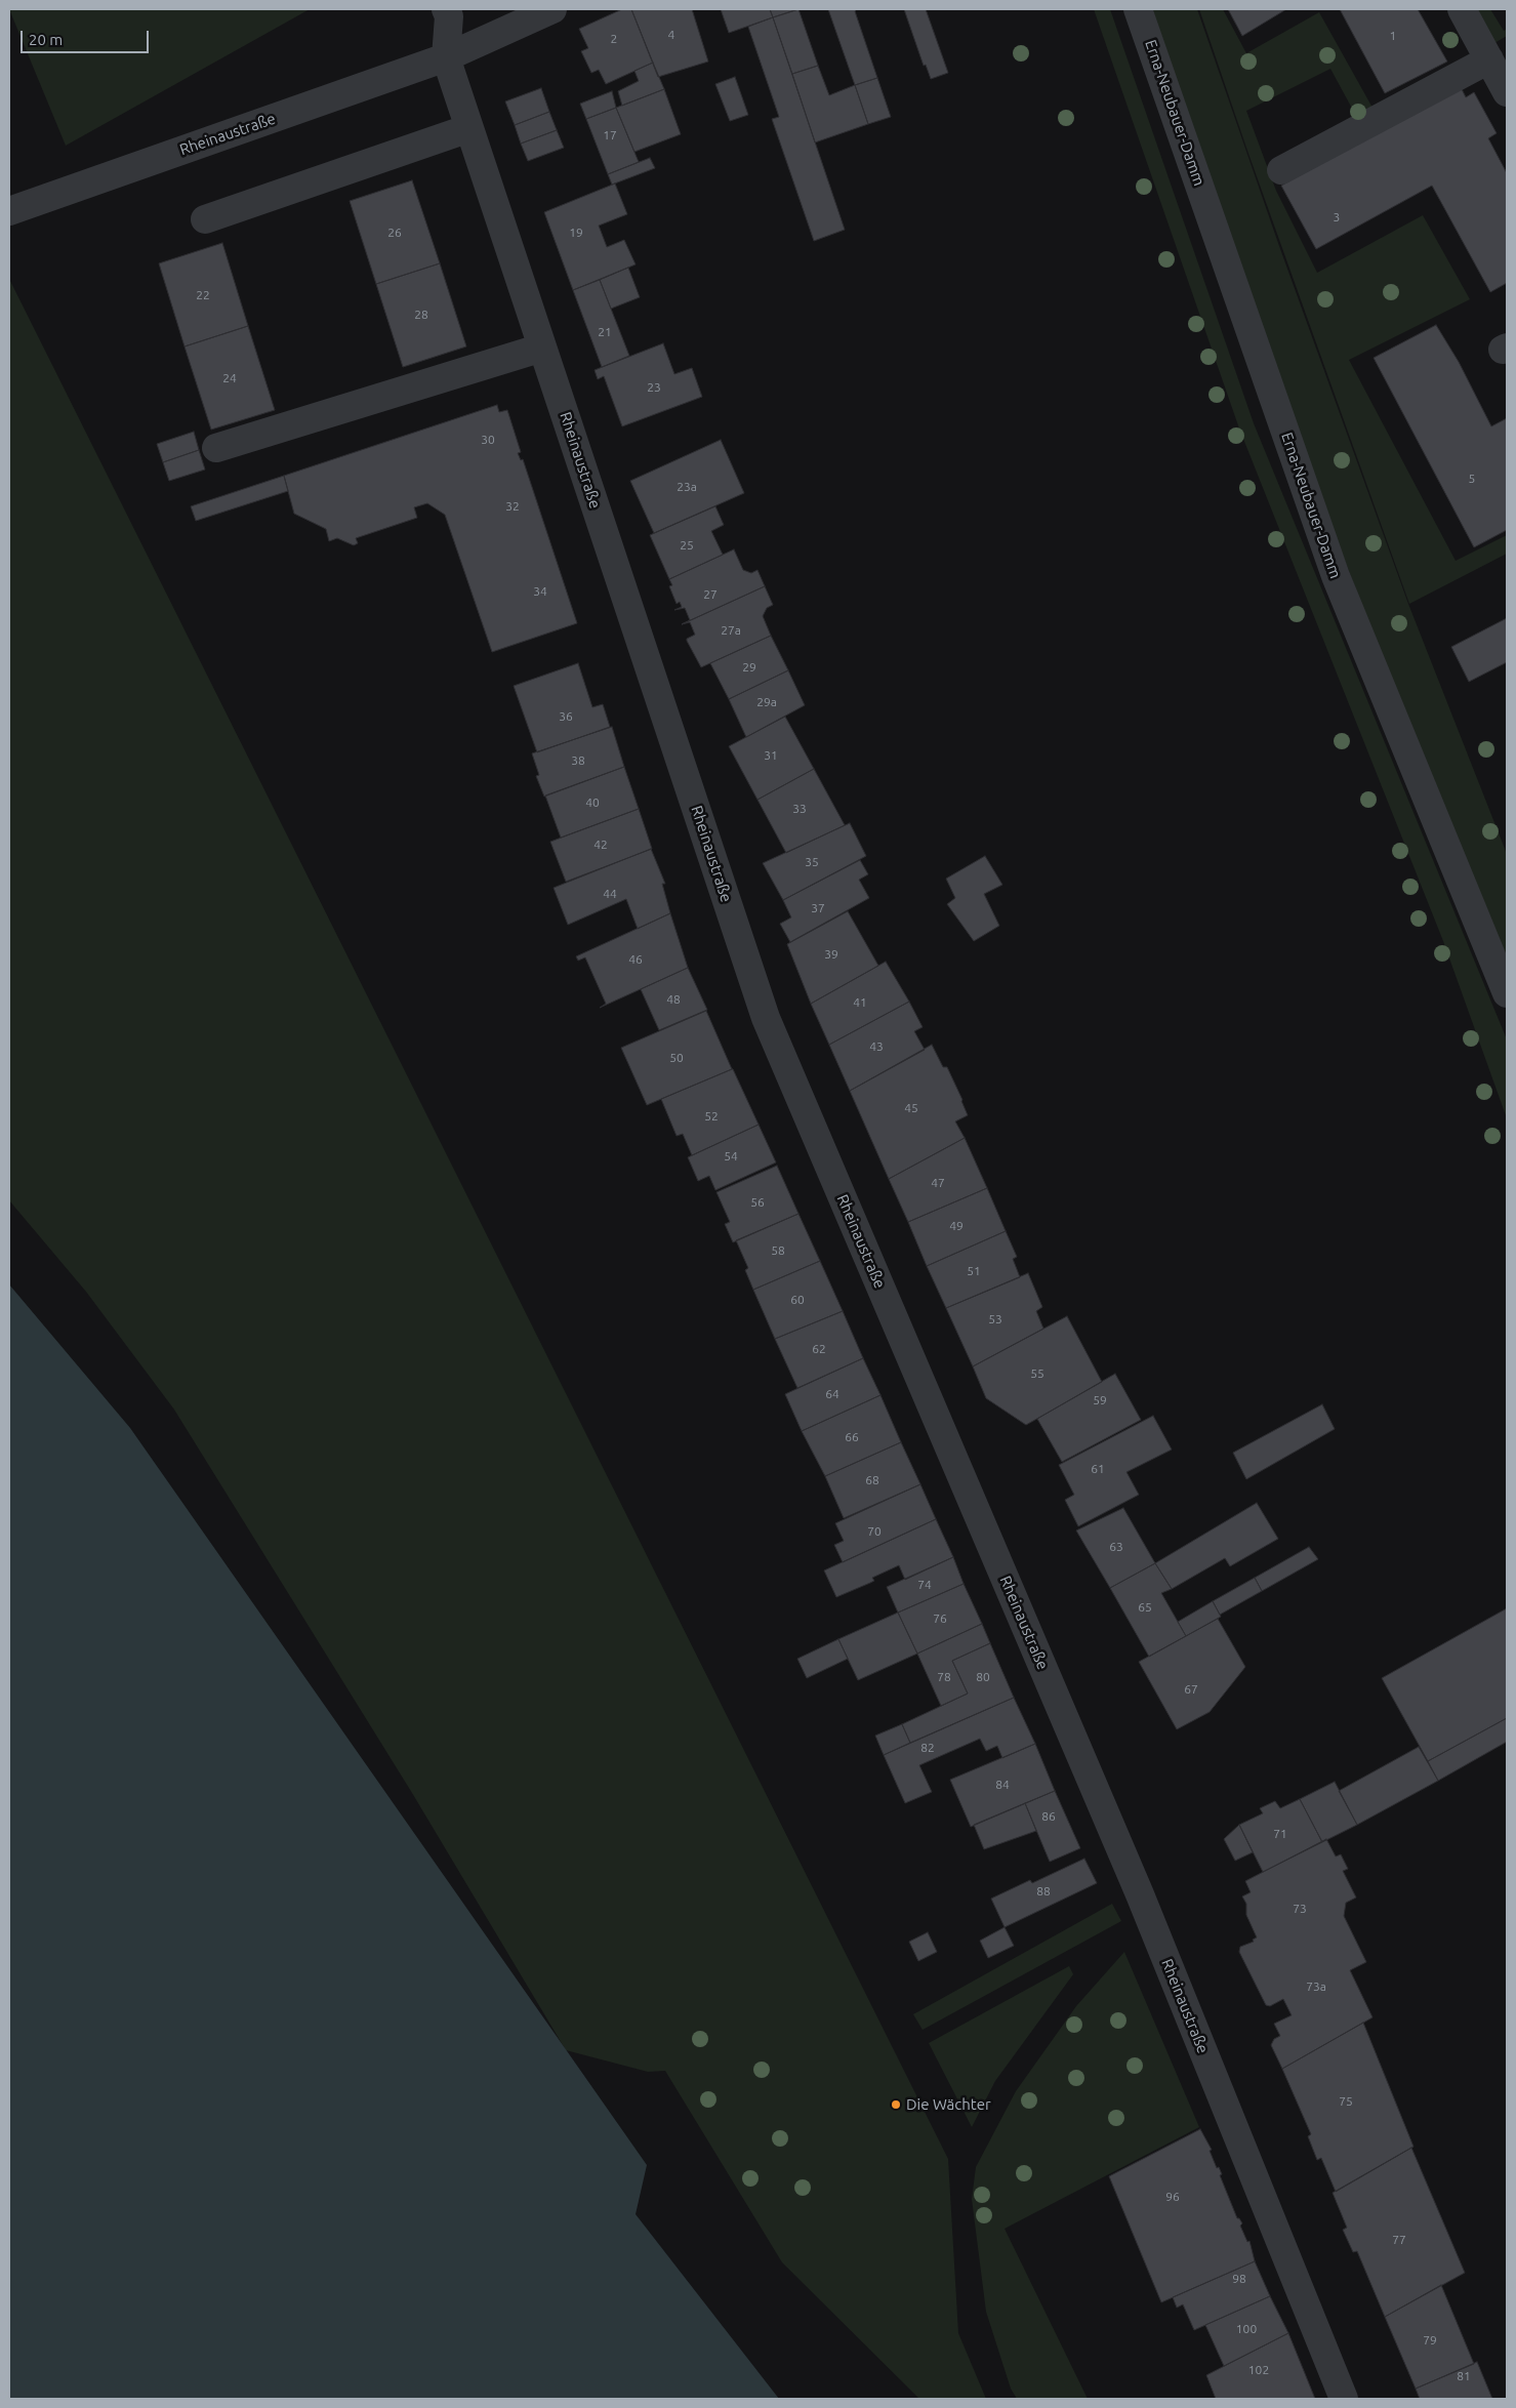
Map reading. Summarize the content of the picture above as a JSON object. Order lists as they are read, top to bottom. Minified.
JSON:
{"streets":{"street":["Erna-Neubauer-Damm","Rheinaustraße"]},"places":["Die Wächter"],"house_numbers":["4","1","2","17","3","26","19","22","28","21","24","23","30","5","23a","32","25","34","27","27a","29","29a","36","31","38","40","33","42","35","44","37","39","46","48","41","43","50","45","52","54","47","56","49","58","51","60","53","62","55","64","59","66","61","68","70","63","74","65","76","78","80","67","82","84","86","71","88","73","73a","75","96","77","98","100","79","102","81"],"scale_bar":"20 m"}
